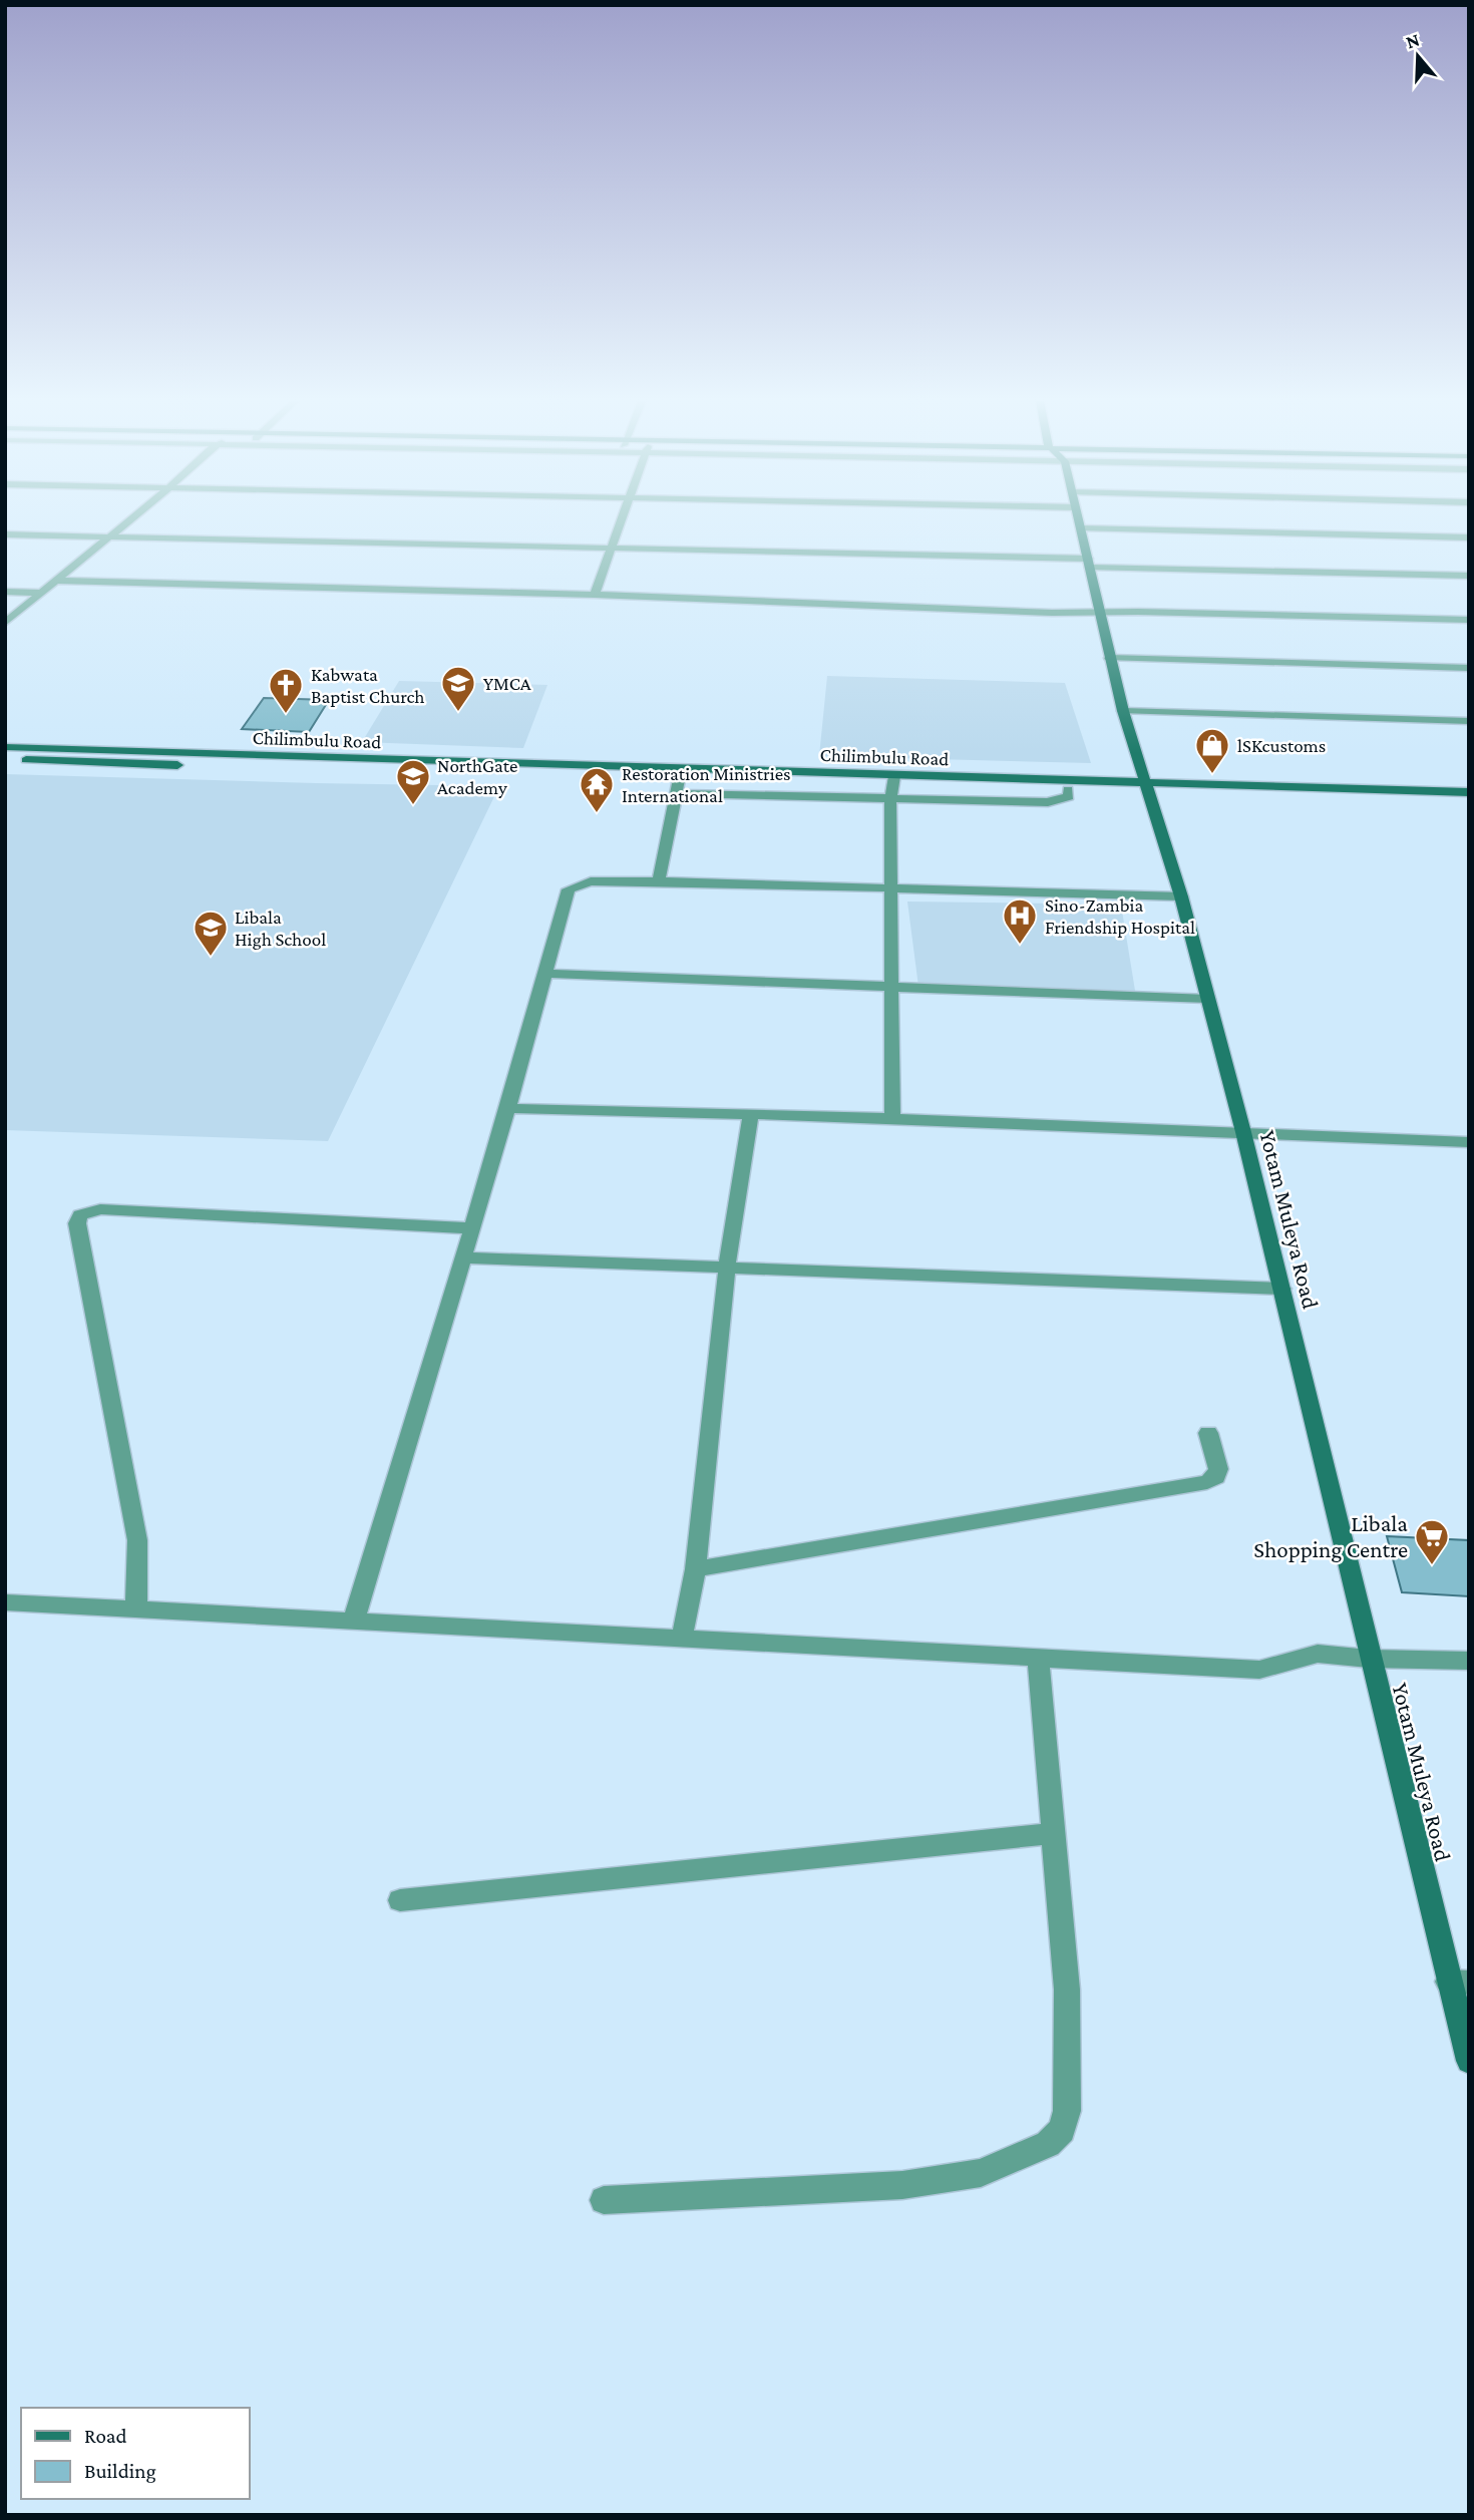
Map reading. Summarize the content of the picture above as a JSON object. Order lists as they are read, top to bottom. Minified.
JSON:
{"streets":{"main road":["Chilimbulu Road","Yotam Muleya Road"]},"crossings":[["Chilimbulu Road","Yotam Muleya Road"]],"places":{"school or university":["YMCA","NorthGate Academy","Libala High School"],"church":["Kabwata Baptist Church"],"shop":["lSKcustoms"],"temple":["Restoration Ministries International"],"hospital":["Sino-Zambia Friendship Hospital"],"supermarket":["Libala Shopping Centre"]},"legend":["Road","Building"],"north":"top"}
